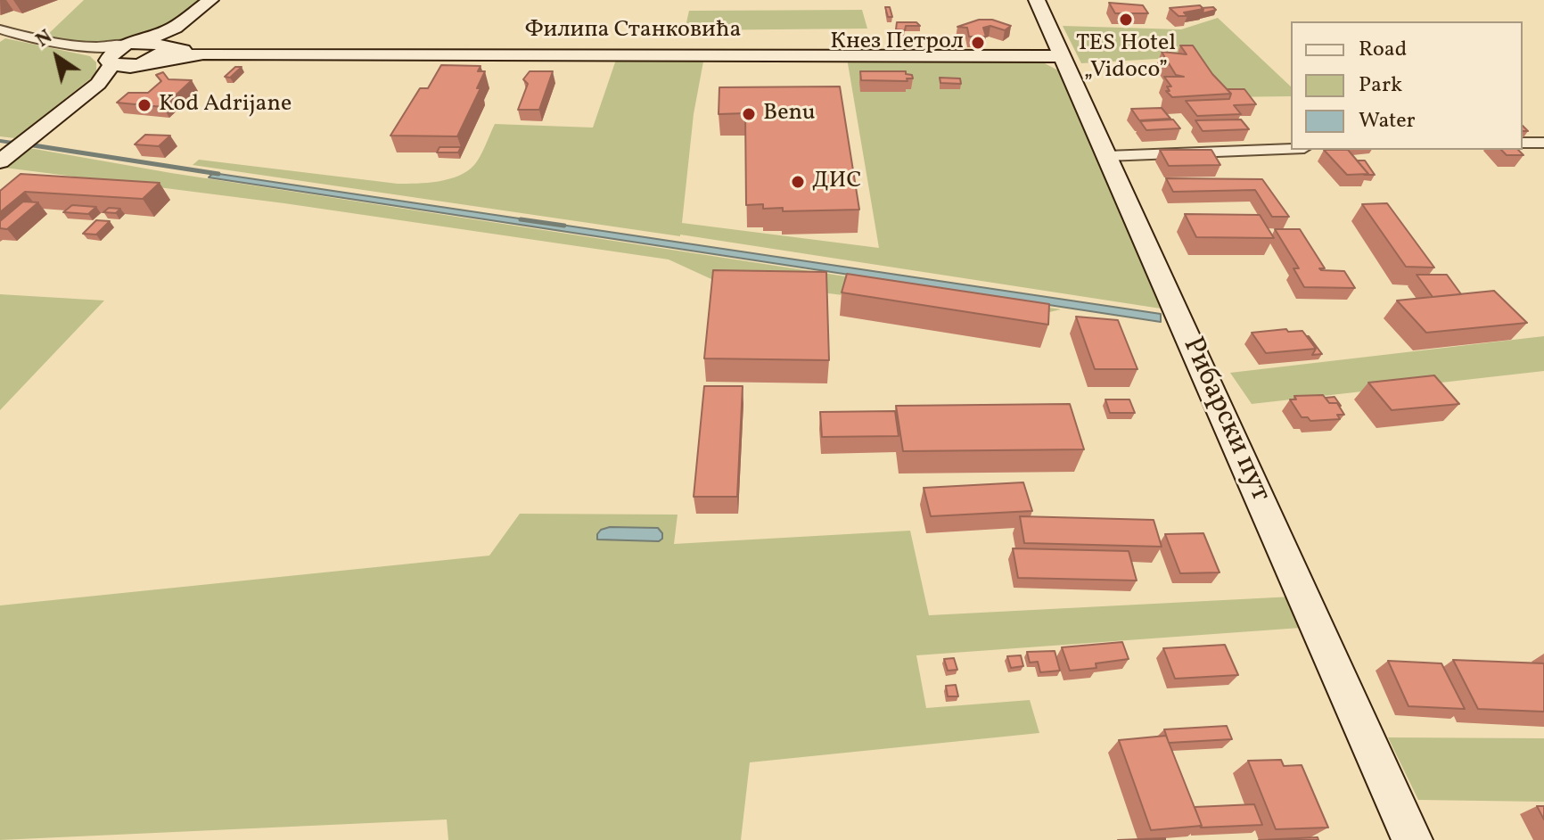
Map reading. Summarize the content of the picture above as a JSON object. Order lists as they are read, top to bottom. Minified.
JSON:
{"streets":{"main road":["Филипа Станковића","Рибарски пут"]},"crossings":[["Филипа Станковића","Рибарски пут"]],"places":["TES Hotel „Vidoco”","Кнез Петрол","Kod Adrijane","Benu","ДИС"],"legend":["Road","Park","Water"],"north":"top left"}
